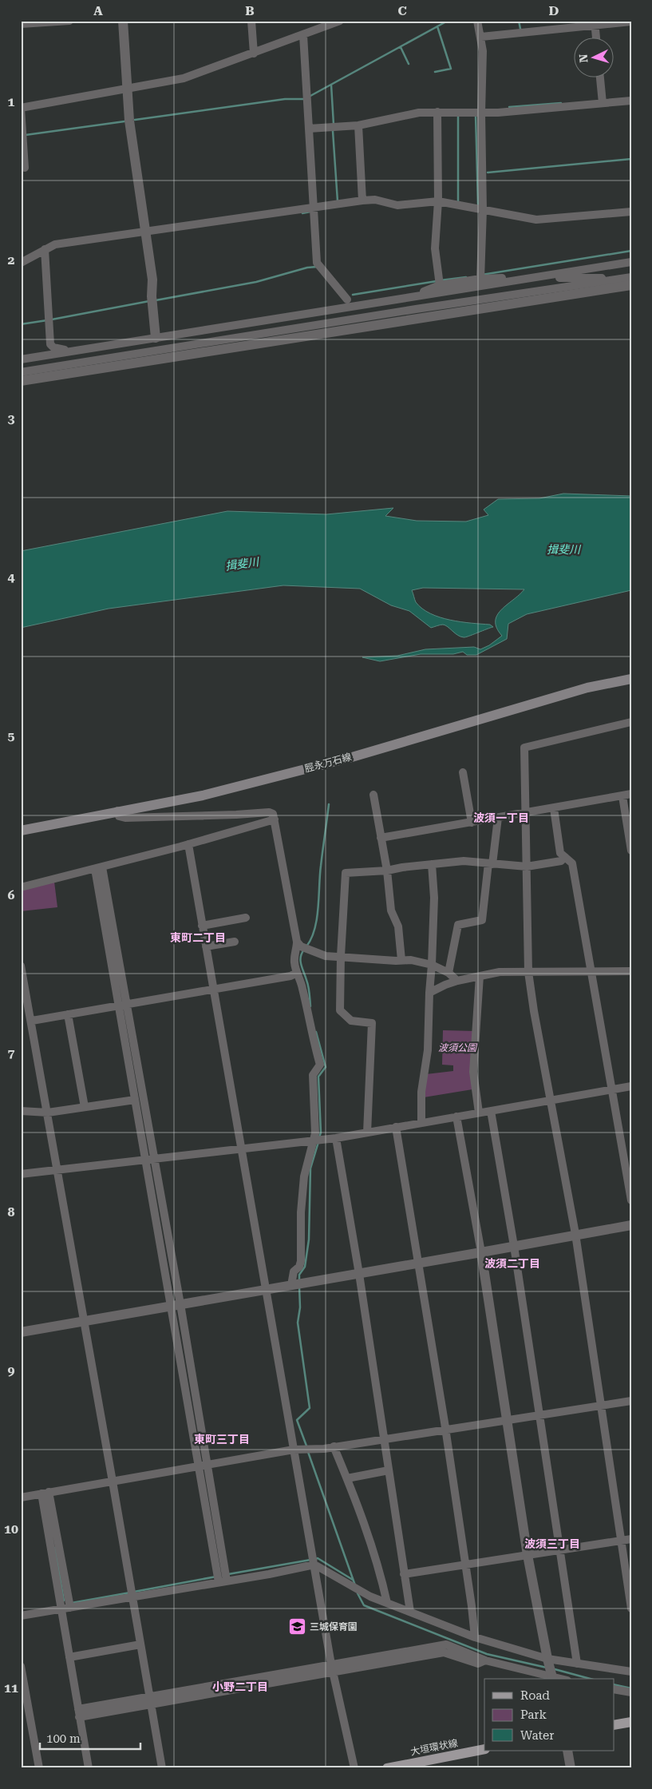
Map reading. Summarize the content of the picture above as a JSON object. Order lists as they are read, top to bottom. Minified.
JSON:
{"streets":{"main road":["脛永万石線","大垣環状線"]},"districts":["波須一丁目","東町二丁目","波須二丁目","東町三丁目","波須三丁目","小野二丁目"],"water":["揖斐川"],"parks":["波須公園"],"places":{"school or university":["三城保育園"]},"legend":["Road","Park","Water"],"scale_bar":"100 m","north":"left","grid":{"columns":["A","B","C","D"],"rows":["1","2","3","4","5","6","7","8","9","10","11"]}}
